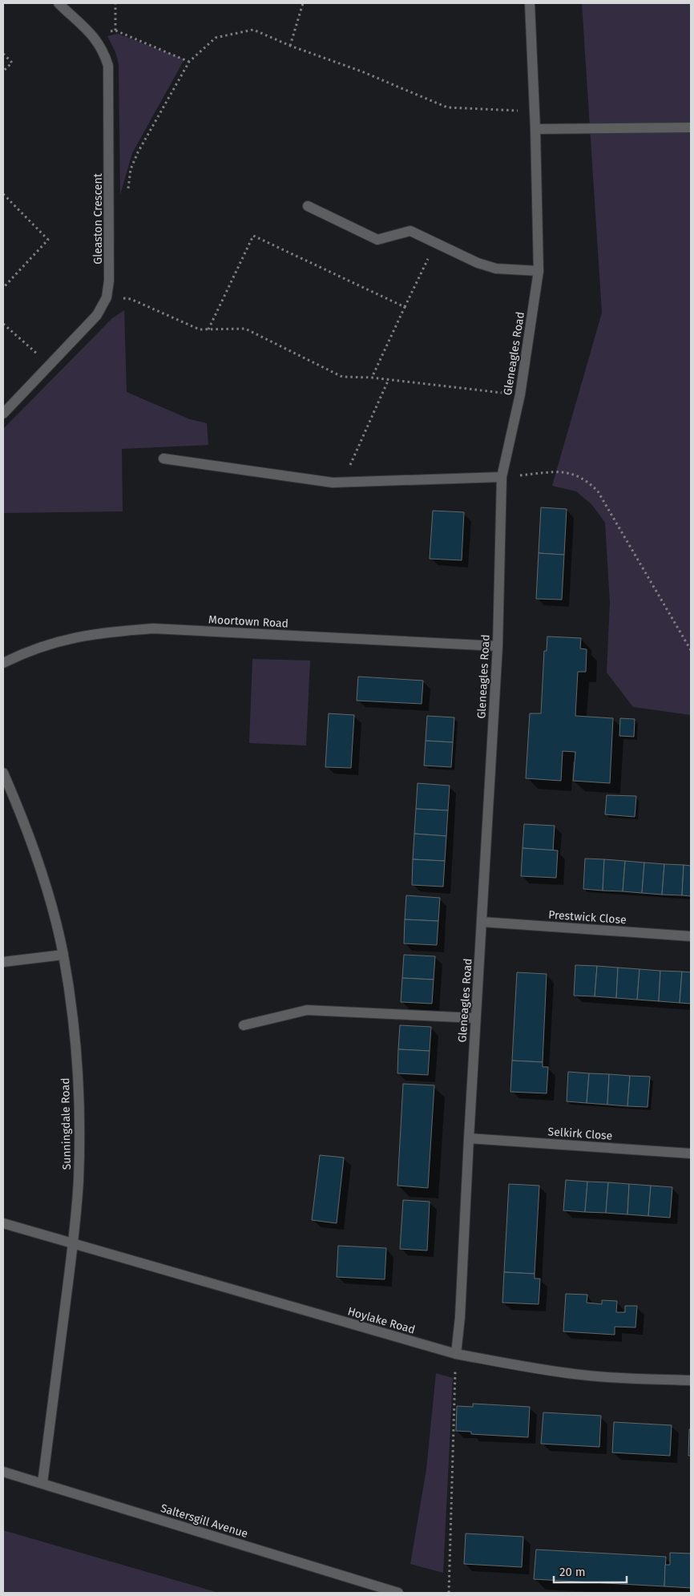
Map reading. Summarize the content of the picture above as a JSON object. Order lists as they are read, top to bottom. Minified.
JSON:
{"streets":{"street":["Gleaston Crescent","Gleneagles Road","Moortown Road","Prestwick Close","Sunningdale Road","Selkirk Close","Hoylake Road","Saltersgill Avenue"]},"crossings":[["Gleneagles Road","Moortown Road"],["Gleneagles Road","Prestwick Close"],["Gleneagles Road","Selkirk Close"],["Gleneagles Road","Hoylake Road"],["Sunningdale Road","Hoylake Road"],["Sunningdale Road","Saltersgill Avenue"]],"scale_bar":"20 m"}
